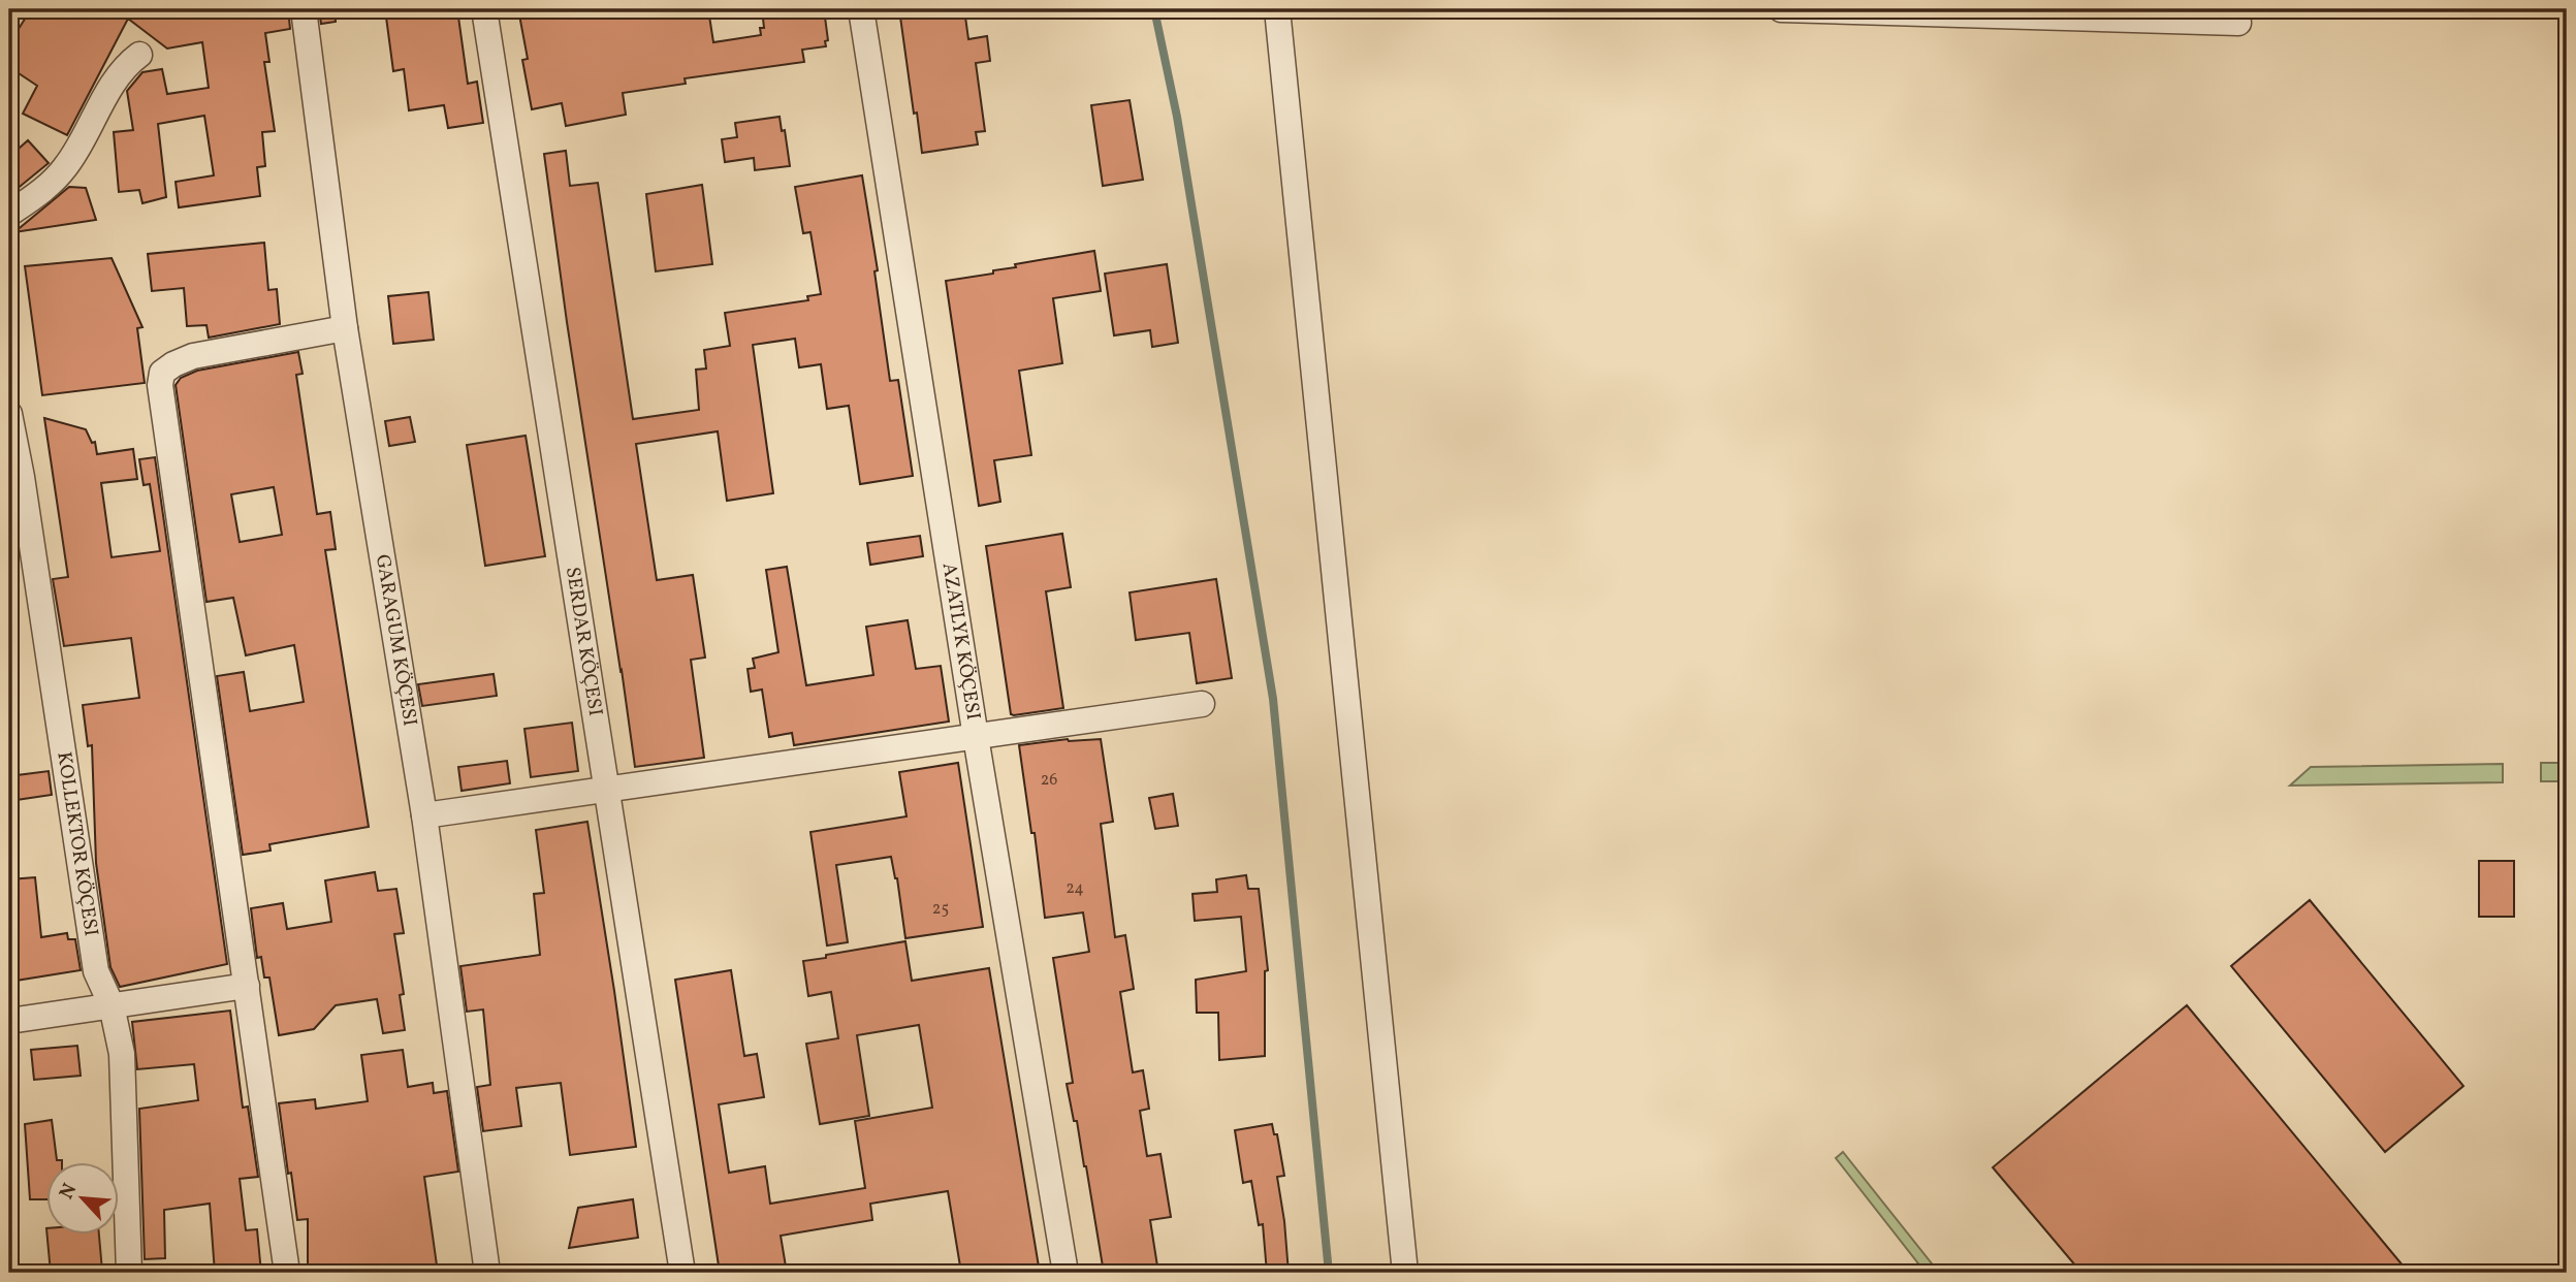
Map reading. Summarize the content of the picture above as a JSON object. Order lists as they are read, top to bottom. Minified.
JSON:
{"streets":{"street":["GARAGUM KÖÇESI","SERDAR KÖÇESI","AZATLYK KÖÇESI","KOLLEKTOR KÖÇESI"]},"house_numbers":["26","24","25"],"north":"top left"}
